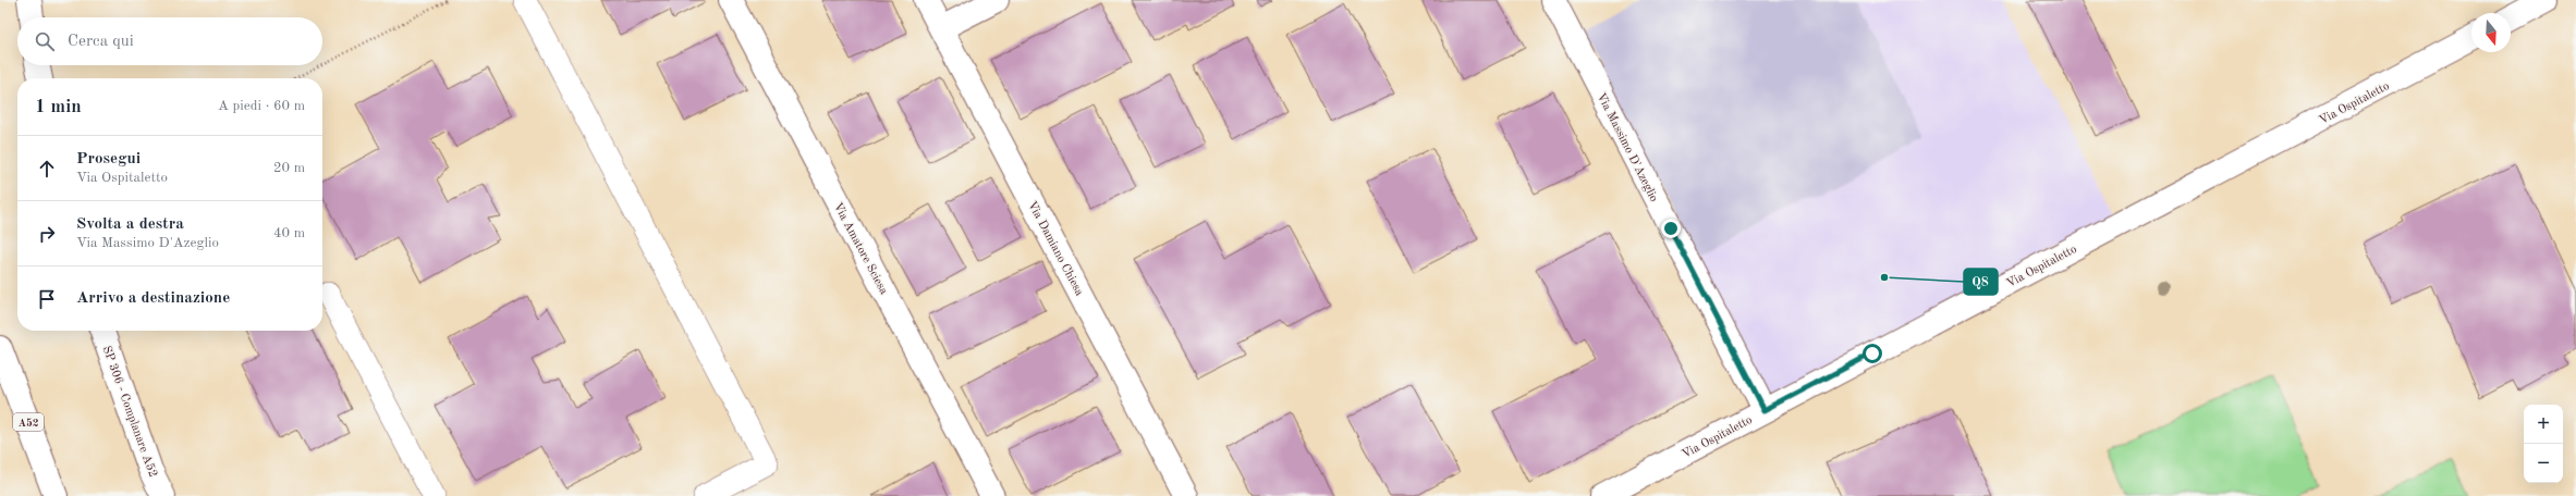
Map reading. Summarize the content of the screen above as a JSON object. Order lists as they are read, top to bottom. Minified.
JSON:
{"streets":{"main road":["Via Ospitaletto","Via Massimo D'Azeglio","Via Amatore Sciesa","Via Damiano Chiesa","SP 306 - Complanare A52","A52"]},"crossings":[["Via Ospitaletto","Via Massimo D'Azeglio"]],"places":["Q8"],"north":"bottom","page":{"search":"Cerca qui","heading":["1 min","A piedi · 60 m"],"list":[["Prosegui","Via Ospitaletto","20 m"],["Svolta a destra","Via Massimo D'Azeglio","40 m"],"Arrivo a destinazione"],"map_buttons":["+","−"]}}
